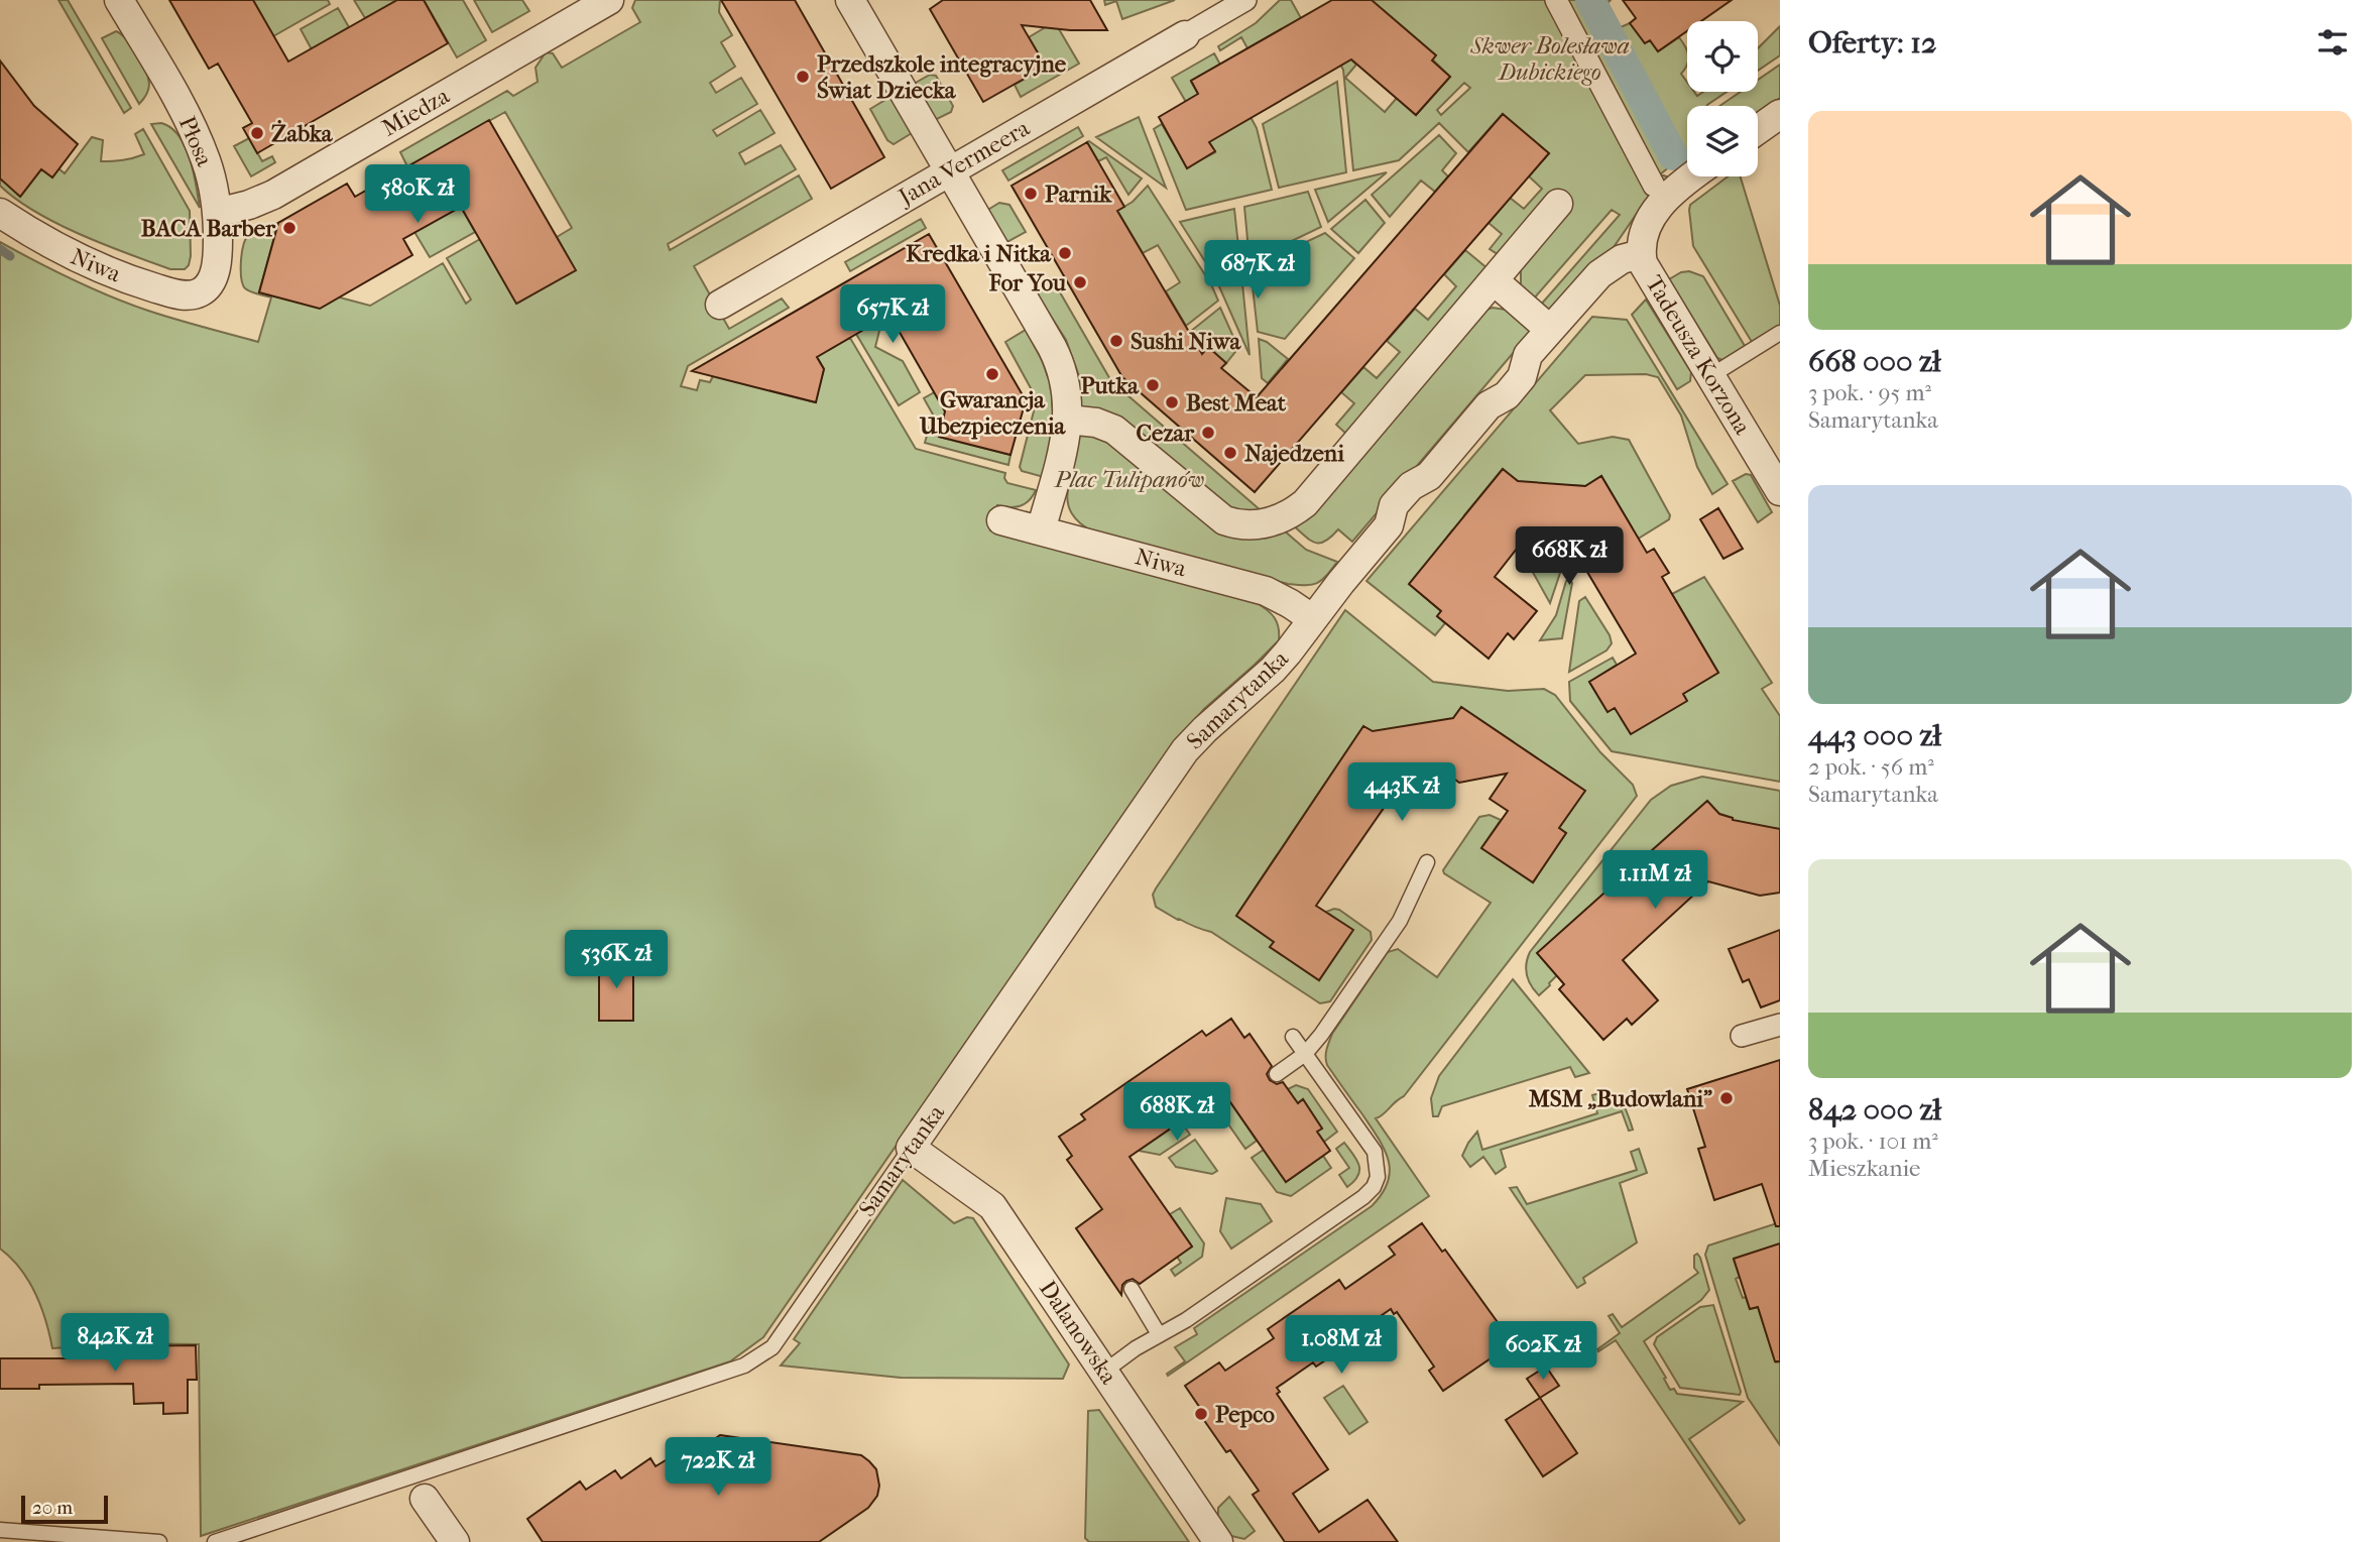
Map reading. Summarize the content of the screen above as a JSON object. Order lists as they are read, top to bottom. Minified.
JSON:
{"streets":{"street":["Miedza","Płosa","Jana Vermeera","Niwa","Tadeusza Korzona","Samarytanka","Dalanowska"]},"crossings":[["Miedza","Płosa"],["Płosa","Niwa"],["Niwa","Samarytanka"],["Tadeusza Korzona","Samarytanka"],["Samarytanka","Dalanowska"]],"parks":["Skwer Bolesława Dubickiego","Plac Tulipanów"],"places":["Przedszkole integracyjne Świat Dziecka","Żabka","Parnik","BACA Barber","Kredka i Nitka","For You","Sushi Niwa","Gwarancja Ubezpieczenia","Putka","Best Meat","Cezar","Najedzeni","MSM „Budowlani”","Pepco"],"scale_bar":"20 m","page":{"heading":"Oferty: 12","list":[{"name":"668 000 zł","note":"3 pok. · 95 m² · Samarytanka"},{"name":"443 000 zł","note":"2 pok. · 56 m² · Samarytanka"},{"name":"842 000 zł","note":"3 pok. · 101 m² · Mieszkanie"}],"price":["580K zł","687K zł","657K zł","668K zł","443K zł","1.11M zł","536K zł","688K zł","842K zł","1.08M zł","602K zł","722K zł"],"scale":"20 m"}}
